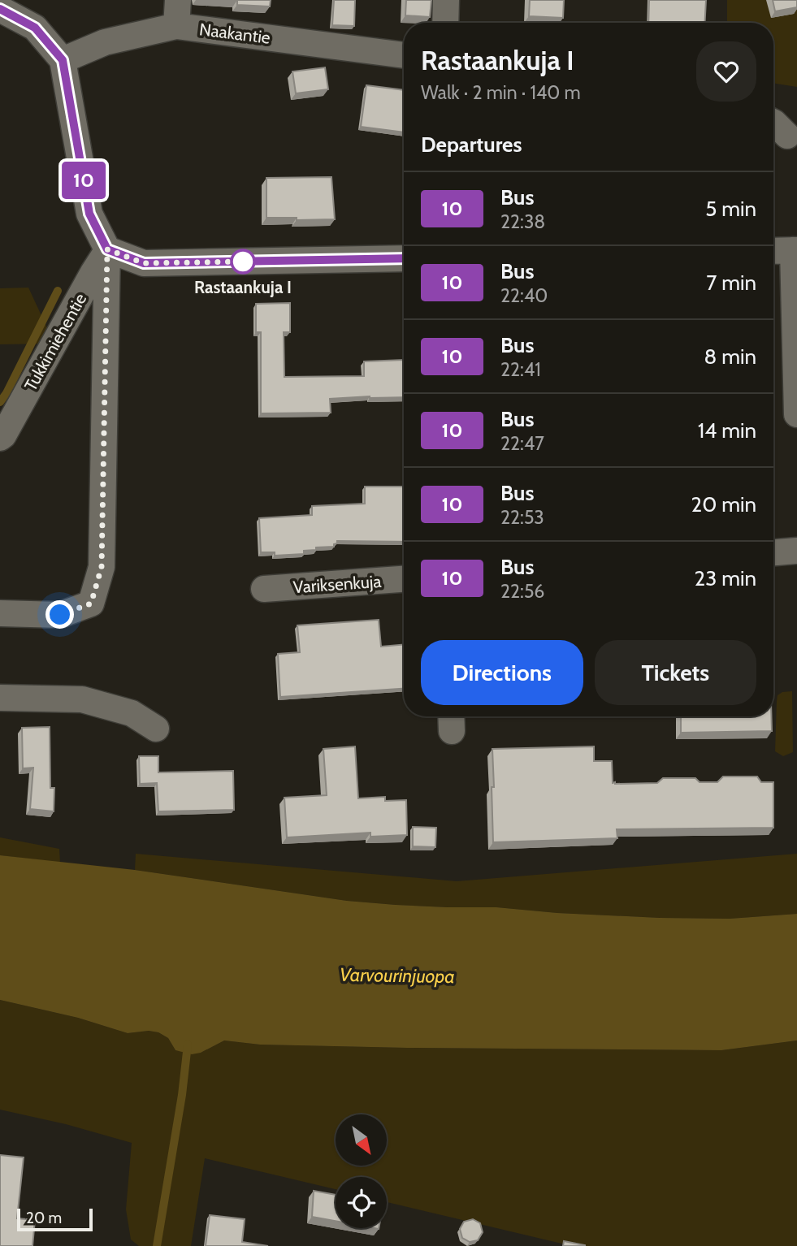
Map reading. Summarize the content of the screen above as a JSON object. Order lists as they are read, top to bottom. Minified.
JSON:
{"streets":{"street":["Naakantie","Tukkimiehentie","Variksenkuja"]},"water":["Varvourinjuopa"],"places":["Rastaankuja I"],"lines":["bus line 10"],"scale_bar":"20 m","north":"bottom right","page":{"on_map":"10","heading":[["Rastaankuja I","Walk · 2 min · 140 m"],"Departures"],"list":[{"mark":"10","name":"Bus","note":"22:38","value":"5 min"},{"mark":"10","name":"Bus","note":"22:40","value":"7 min"},{"mark":"10","name":"Bus","note":"22:41","value":"8 min"},{"mark":"10","name":"Bus","note":"22:47","value":"14 min"},{"mark":"10","name":"Bus","note":"22:53","value":"20 min"},{"mark":"10","name":"Bus","note":"22:56","value":"23 min"}],"buttons":["Directions","Tickets"],"scale":"20 m"}}
